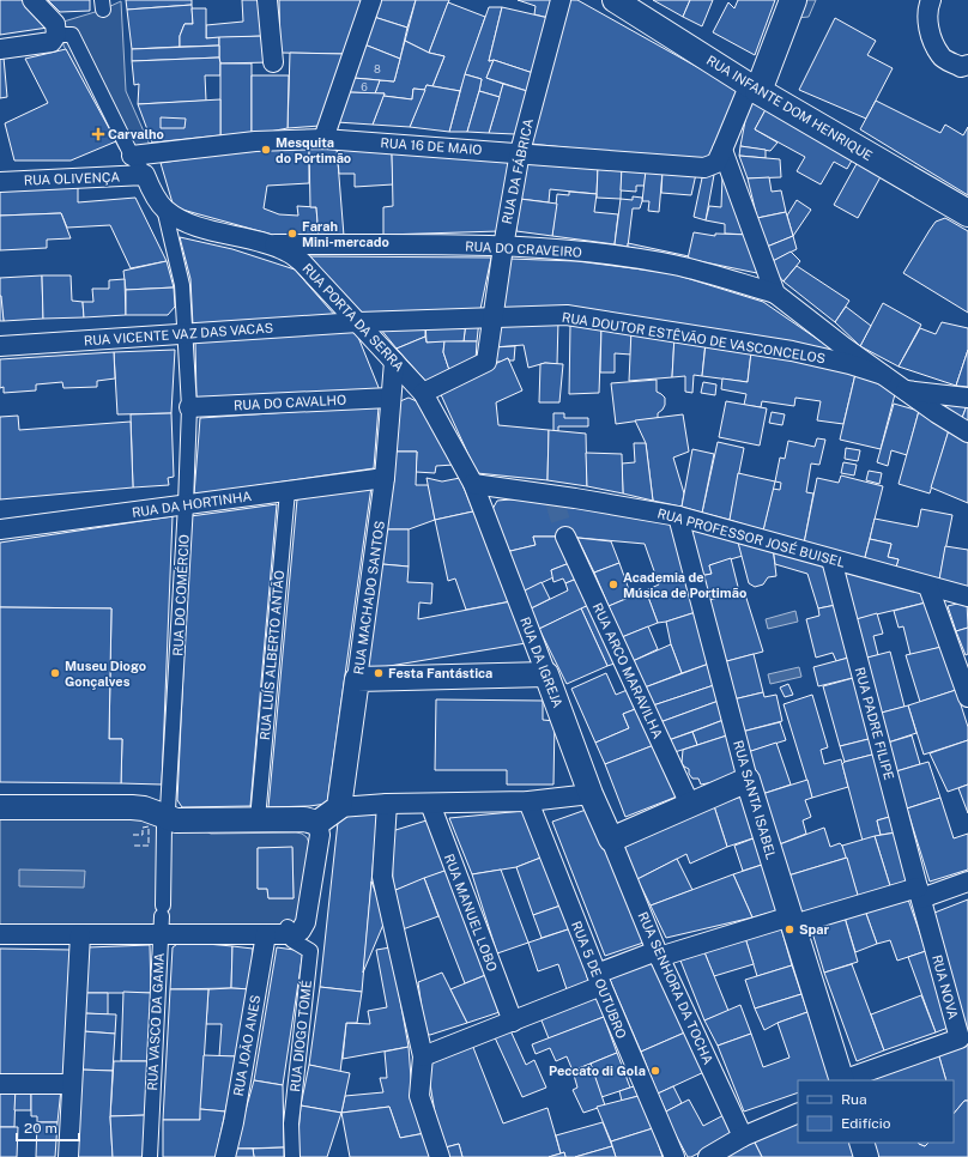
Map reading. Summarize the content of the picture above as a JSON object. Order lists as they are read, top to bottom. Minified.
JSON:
{"streets":{"main road":["RUA INFANTE DOM HENRIQUE"],"street":["RUA 16 DE MAIO","RUA DA FÁBRICA","RUA OLIVENÇA","RUA DO CRAVEIRO","RUA PORTA DA SERRA","RUA VICENTE VAZ DAS VACAS","RUA DOUTOR ESTÊVÃO DE VASCONCELOS","RUA DO CAVALHO","RUA DA HORTINHA","RUA PROFESSOR JOSÉ BUISEL","RUA DO COMÉRCIO","RUA MACHADO SANTOS","RUA LUÍS ALBERTO ANTÃO","RUA DA IGREJA","RUA ARCO MARAVILHA","RUA PADRE FILIPE","RUA SANTA ISABEL","RUA MANUEL LOBO","RUA 5 DE OUTUBRO","RUA NOVA","RUA SENHORA DA TOCHA","RUA VASCO DA GAMA","RUA DIOGO TOMÉ","RUA JOÃO ANES"]},"crossings":[["RUA INFANTE DOM HENRIQUE","RUA 16 DE MAIO"],["RUA 16 DE MAIO","RUA DA FÁBRICA"],["RUA DA FÁBRICA","RUA DO CRAVEIRO"],["RUA DA FÁBRICA","RUA PORTA DA SERRA"],["RUA DA FÁBRICA","RUA DOUTOR ESTÊVÃO DE VASCONCELOS"],["RUA OLIVENÇA","RUA PORTA DA SERRA"],["RUA DO CRAVEIRO","RUA PORTA DA SERRA"],["RUA PORTA DA SERRA","RUA VICENTE VAZ DAS VACAS"],["RUA PORTA DA SERRA","RUA DOUTOR ESTÊVÃO DE VASCONCELOS"],["RUA PORTA DA SERRA","RUA PROFESSOR JOSÉ BUISEL"],["RUA PORTA DA SERRA","RUA DO COMÉRCIO"],["RUA PORTA DA SERRA","RUA MACHADO SANTOS"],["RUA PORTA DA SERRA","RUA DA IGREJA"],["RUA VICENTE VAZ DAS VACAS","RUA DOUTOR ESTÊVÃO DE VASCONCELOS"],["RUA VICENTE VAZ DAS VACAS","RUA DO COMÉRCIO"],["RUA DO CAVALHO","RUA DO COMÉRCIO"],["RUA DO CAVALHO","RUA MACHADO SANTOS"],["RUA DA HORTINHA","RUA DO COMÉRCIO"],["RUA DA HORTINHA","RUA MACHADO SANTOS"],["RUA DA HORTINHA","RUA LUÍS ALBERTO ANTÃO"],["RUA PROFESSOR JOSÉ BUISEL","RUA DA IGREJA"],["RUA PROFESSOR JOSÉ BUISEL","RUA PADRE FILIPE"],["RUA PROFESSOR JOSÉ BUISEL","RUA SANTA ISABEL"],["RUA DA IGREJA","RUA SENHORA DA TOCHA"],["RUA PADRE FILIPE","RUA NOVA"]],"places":{"health":["Carvalho"],"other":["Mesquita do Portimão","Farah Mini-mercado","Academia de Música de Portimão","Museu Diogo Gonçalves","Festa Fantástica","Spar","Peccato di Gola"]},"house_numbers":["8","6"],"legend":["Rua","Edifício"],"scale_bar":"20 m"}
